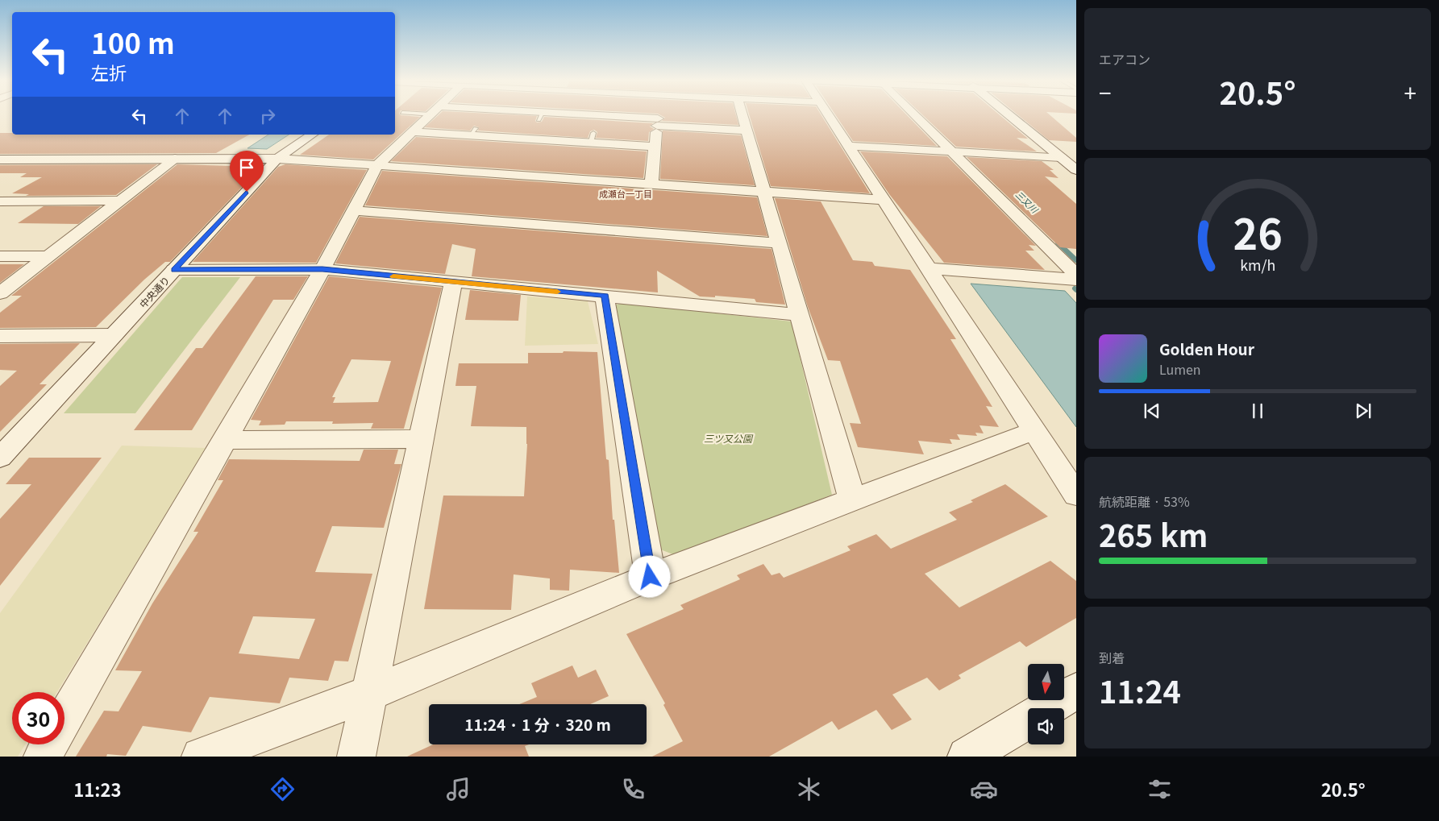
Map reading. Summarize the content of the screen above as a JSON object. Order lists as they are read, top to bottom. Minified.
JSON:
{"streets":{"street":["中央通り"]},"districts":["成瀬台一丁目"],"water":["三又川"],"parks":["三ツ又公園"],"north":"bottom","page":{"tile":["エアコン",["航続距離 · 53%","265 km"],["到着","11:24"]],"turn":["100 m","左折"],"heat":["−","20.5°","+"],"song":["Golden Hour","Lumen"],"limit":"30","trip":"11:24 · 1 分 · 320 m","tabs":["11:23","20.5°"],"gauge":["26","km/h"]}}
